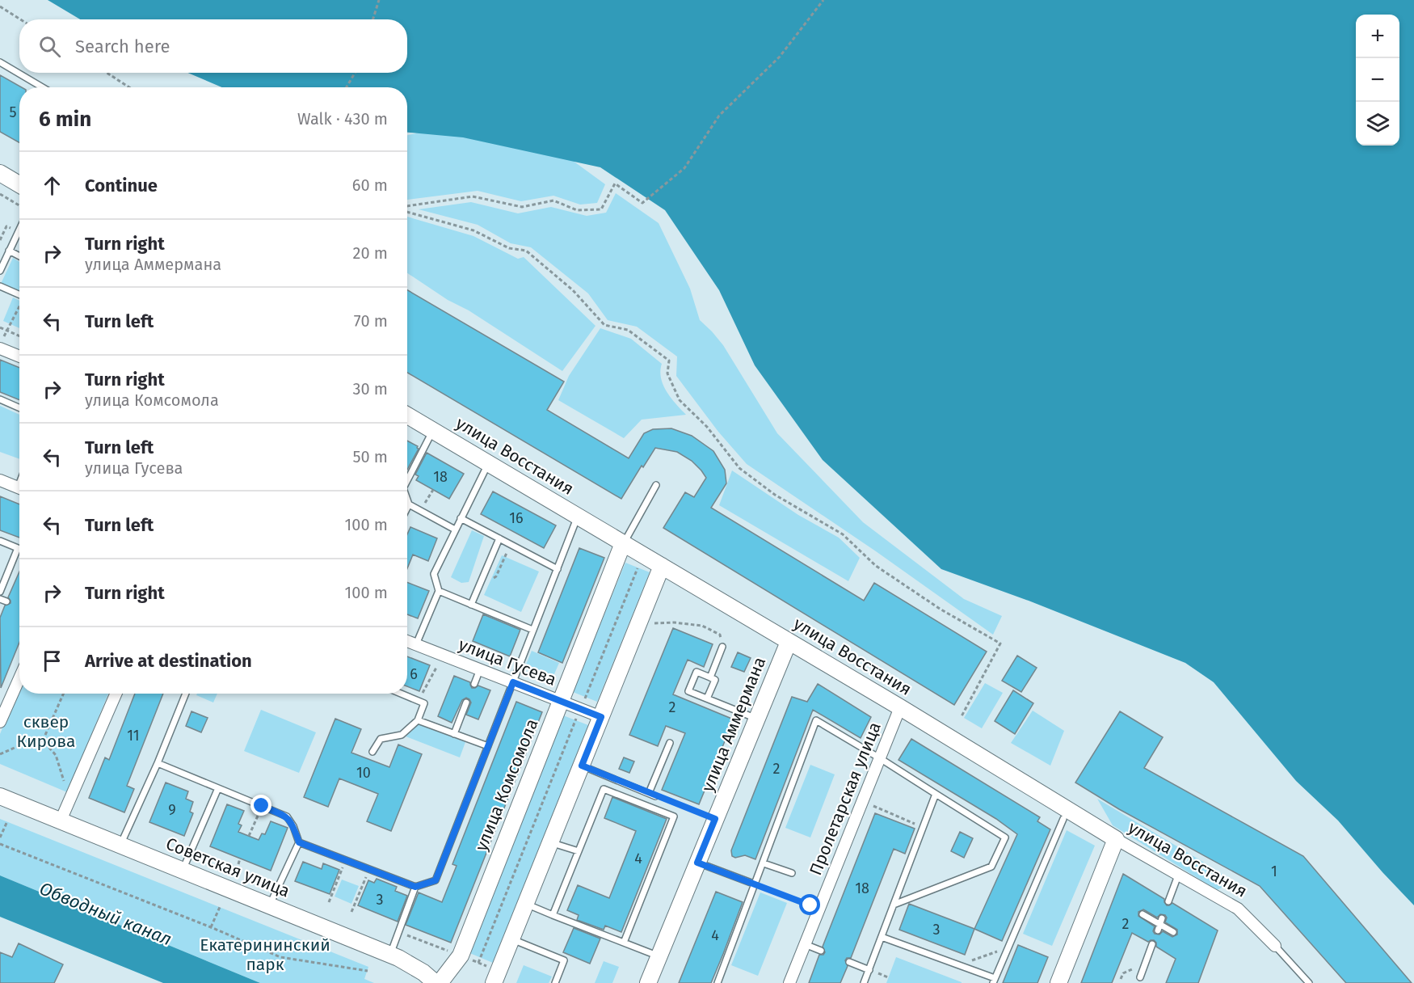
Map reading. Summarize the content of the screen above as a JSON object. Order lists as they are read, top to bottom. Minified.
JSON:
{"streets":{"street":["улица Восстания","улица Гусева","улица Аммермана","улица Комсомола","Пролетарская улица","Советская улица"]},"crossings":[["улица Восстания","улица Аммермана"],["улица Восстания","улица Комсомола"],["улица Восстания","Пролетарская улица"],["улица Гусева","улица Комсомола"]],"water":["Обводный канал"],"parks":["сквер Кирова","Екатерининский парк"],"house_numbers":["5","18","16","6","2","11","2","10","9","4","1","18","3","2","3","4"],"page":{"map_buttons":["+","−"],"search":"Search here","heading":["6 min","Walk · 430 m"],"list":[["Continue","60 m"],["Turn right","улица Аммермана","20 m"],["Turn left","70 m"],["Turn right","улица Комсомола","30 m"],["Turn left","улица Гусева","50 m"],["Turn left","100 m"],["Turn right","100 m"],"Arrive at destination"]}}
